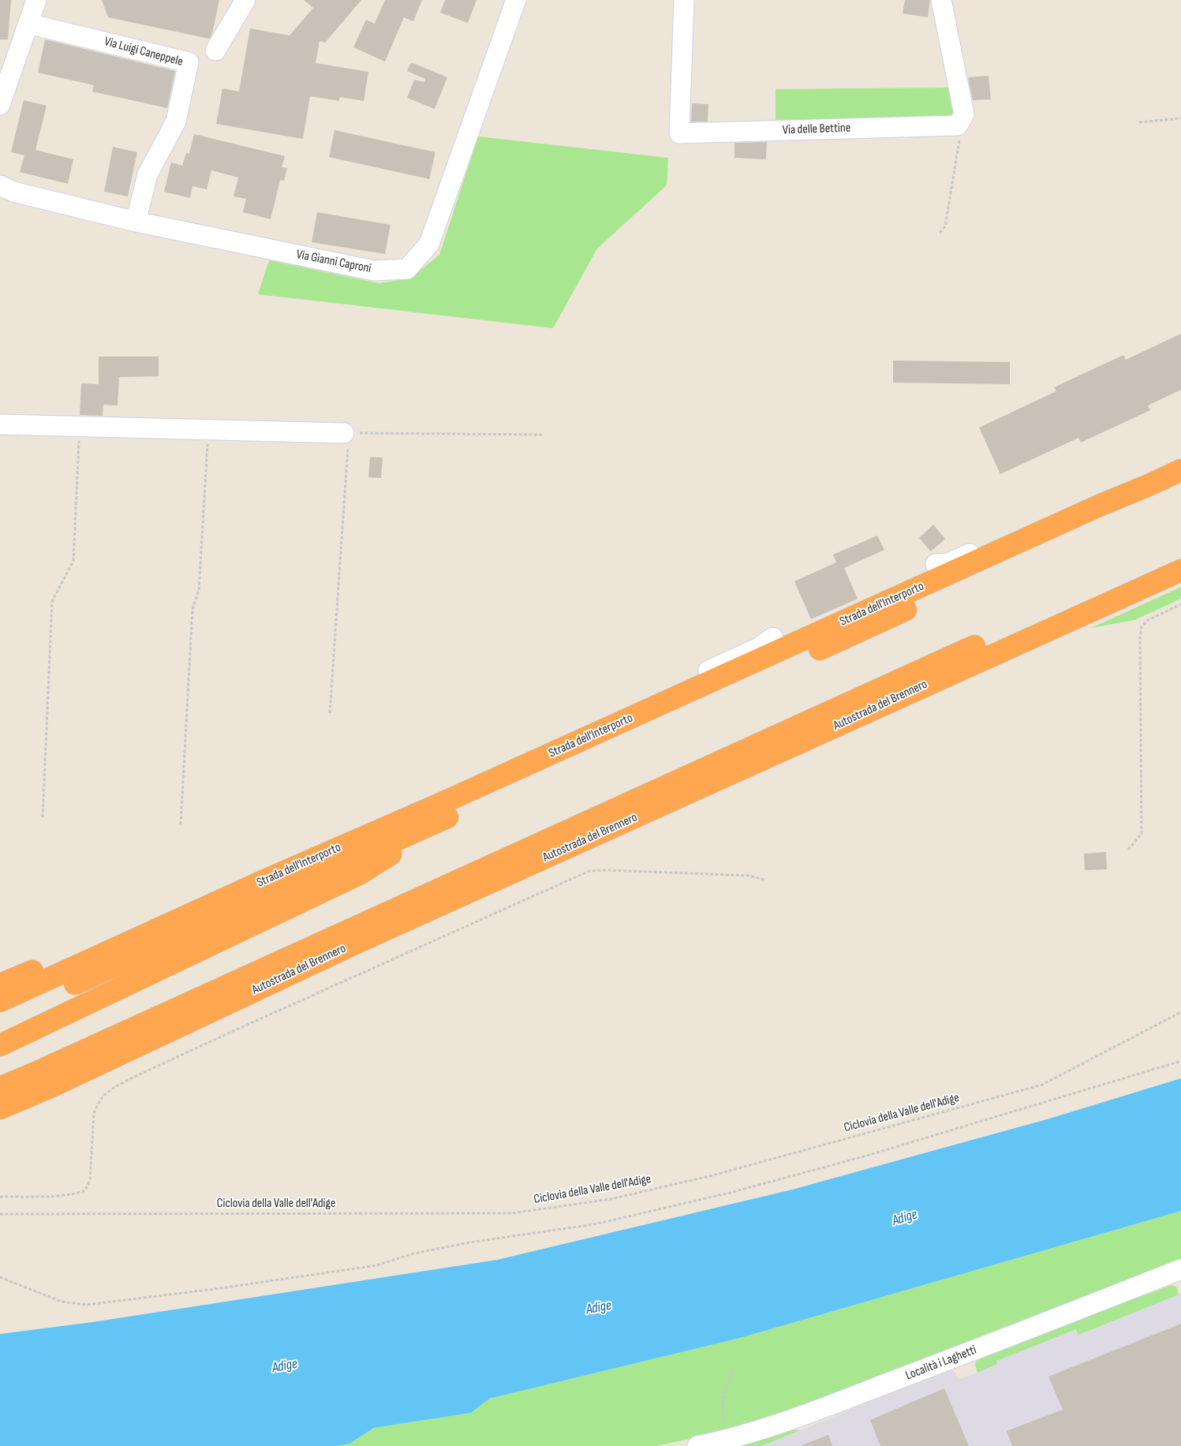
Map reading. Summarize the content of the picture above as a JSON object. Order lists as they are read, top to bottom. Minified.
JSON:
{"streets":{"highway":["Strada dell'Interporto","Autostrada del Brennero"],"street":["Via Luigi Caneppele","Via delle Bettine","Via Gianni Caproni","Località i Laghetti"],"path":["Ciclovia della Valle dell'Adige"]},"crossings":[["Via Luigi Caneppele","Via Gianni Caproni"]],"water":["Adige"]}
